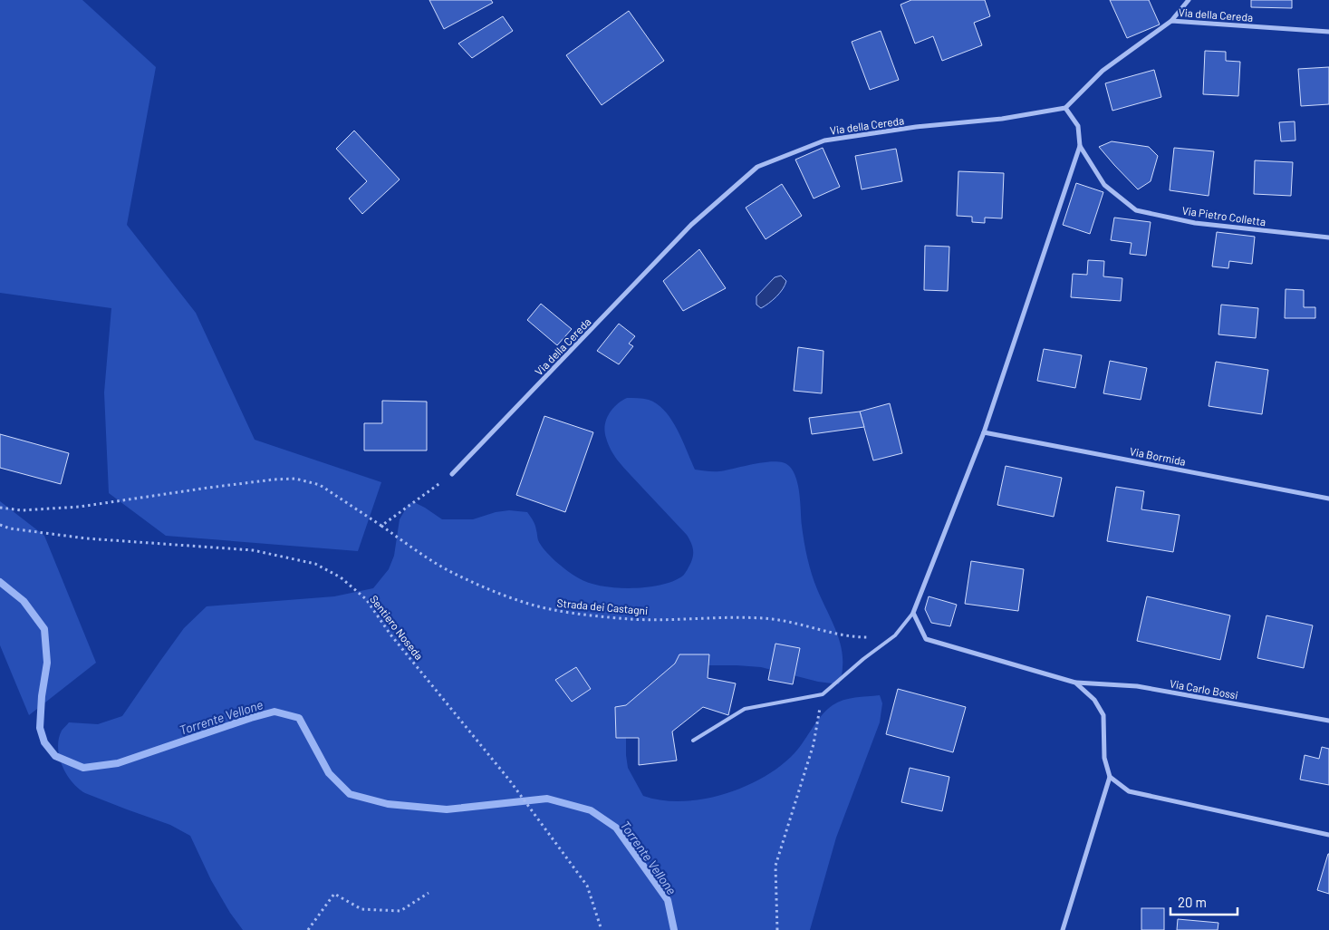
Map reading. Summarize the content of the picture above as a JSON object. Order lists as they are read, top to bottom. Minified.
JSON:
{"streets":{"street":["Via della Cereda","Via Pietro Colletta","Via Bormida","Via Carlo Bossi"],"path":["Strada dei Castagni","Sentiero Noseda"]},"crossings":[["Via della Cereda","Via Pietro Colletta"]],"water":["Torrente Vellone"],"scale_bar":"20 m"}
